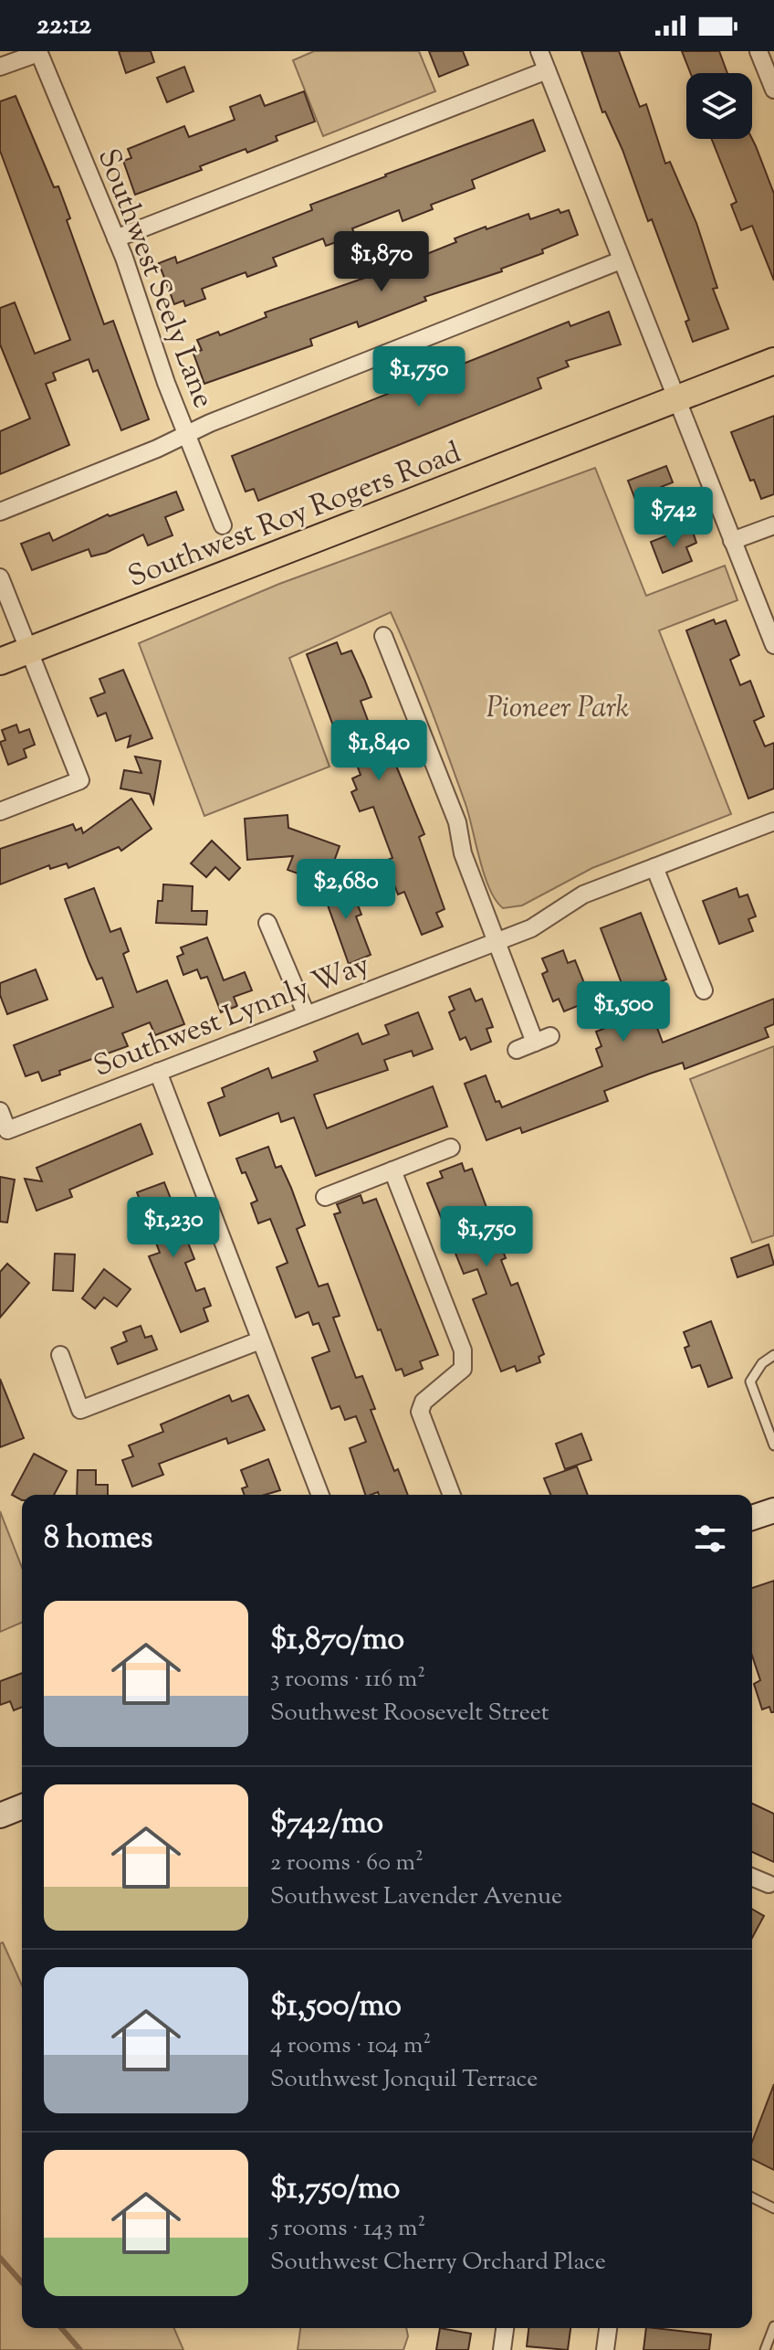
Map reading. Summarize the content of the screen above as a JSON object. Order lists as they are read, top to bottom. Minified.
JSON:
{"streets":{"main road":["Southwest Roy Rogers Road"],"street":["Southwest Seely Lane","Southwest Lynnly Way"]},"parks":["Pioneer Park"],"page":{"status":"22:12","price":["$1,870","$1,750","$742","$1,840","$2,680","$1,500","$1,230","$1,750"],"heading":"8 homes","list":[{"name":"$1,870/mo","note":"3 rooms · 116 m² · Southwest Roosevelt Street"},{"name":"$742/mo","note":"2 rooms · 60 m² · Southwest Lavender Avenue"},{"name":"$1,500/mo","note":"4 rooms · 104 m² · Southwest Jonquil Terrace"},{"name":"$1,750/mo","note":"5 rooms · 143 m² · Southwest Cherry Orchard Place"}]}}
